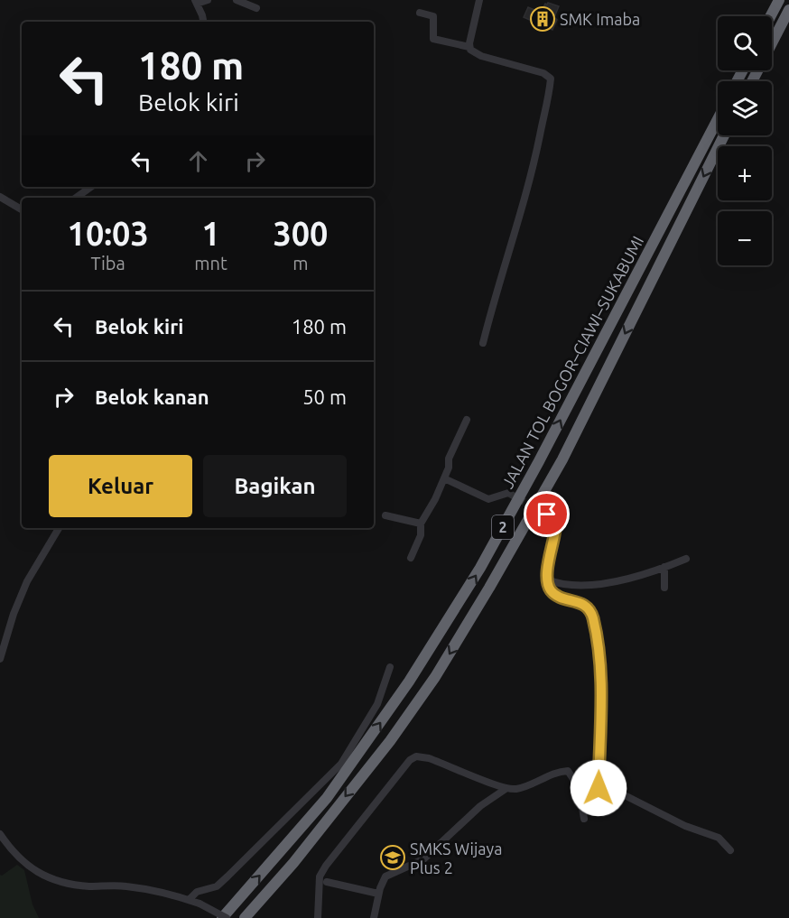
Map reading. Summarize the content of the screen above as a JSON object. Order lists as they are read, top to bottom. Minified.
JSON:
{"streets":{"highway":["JALAN TOL BOGOR–CIAWI–SUKABUMI","2"]},"places":{"building":["SMK Imaba"],"school or university":["SMKS Wijaya Plus 2"]},"page":{"map_buttons":["+","−"],"turn":["180 m","Belok kiri"],"eta":["10:03","Tiba","1","mnt","300","m"],"list":[{"name":"Belok kiri","value":"180 m"},{"name":"Belok kanan","value":"50 m"}],"buttons":["Keluar","Bagikan"]}}
